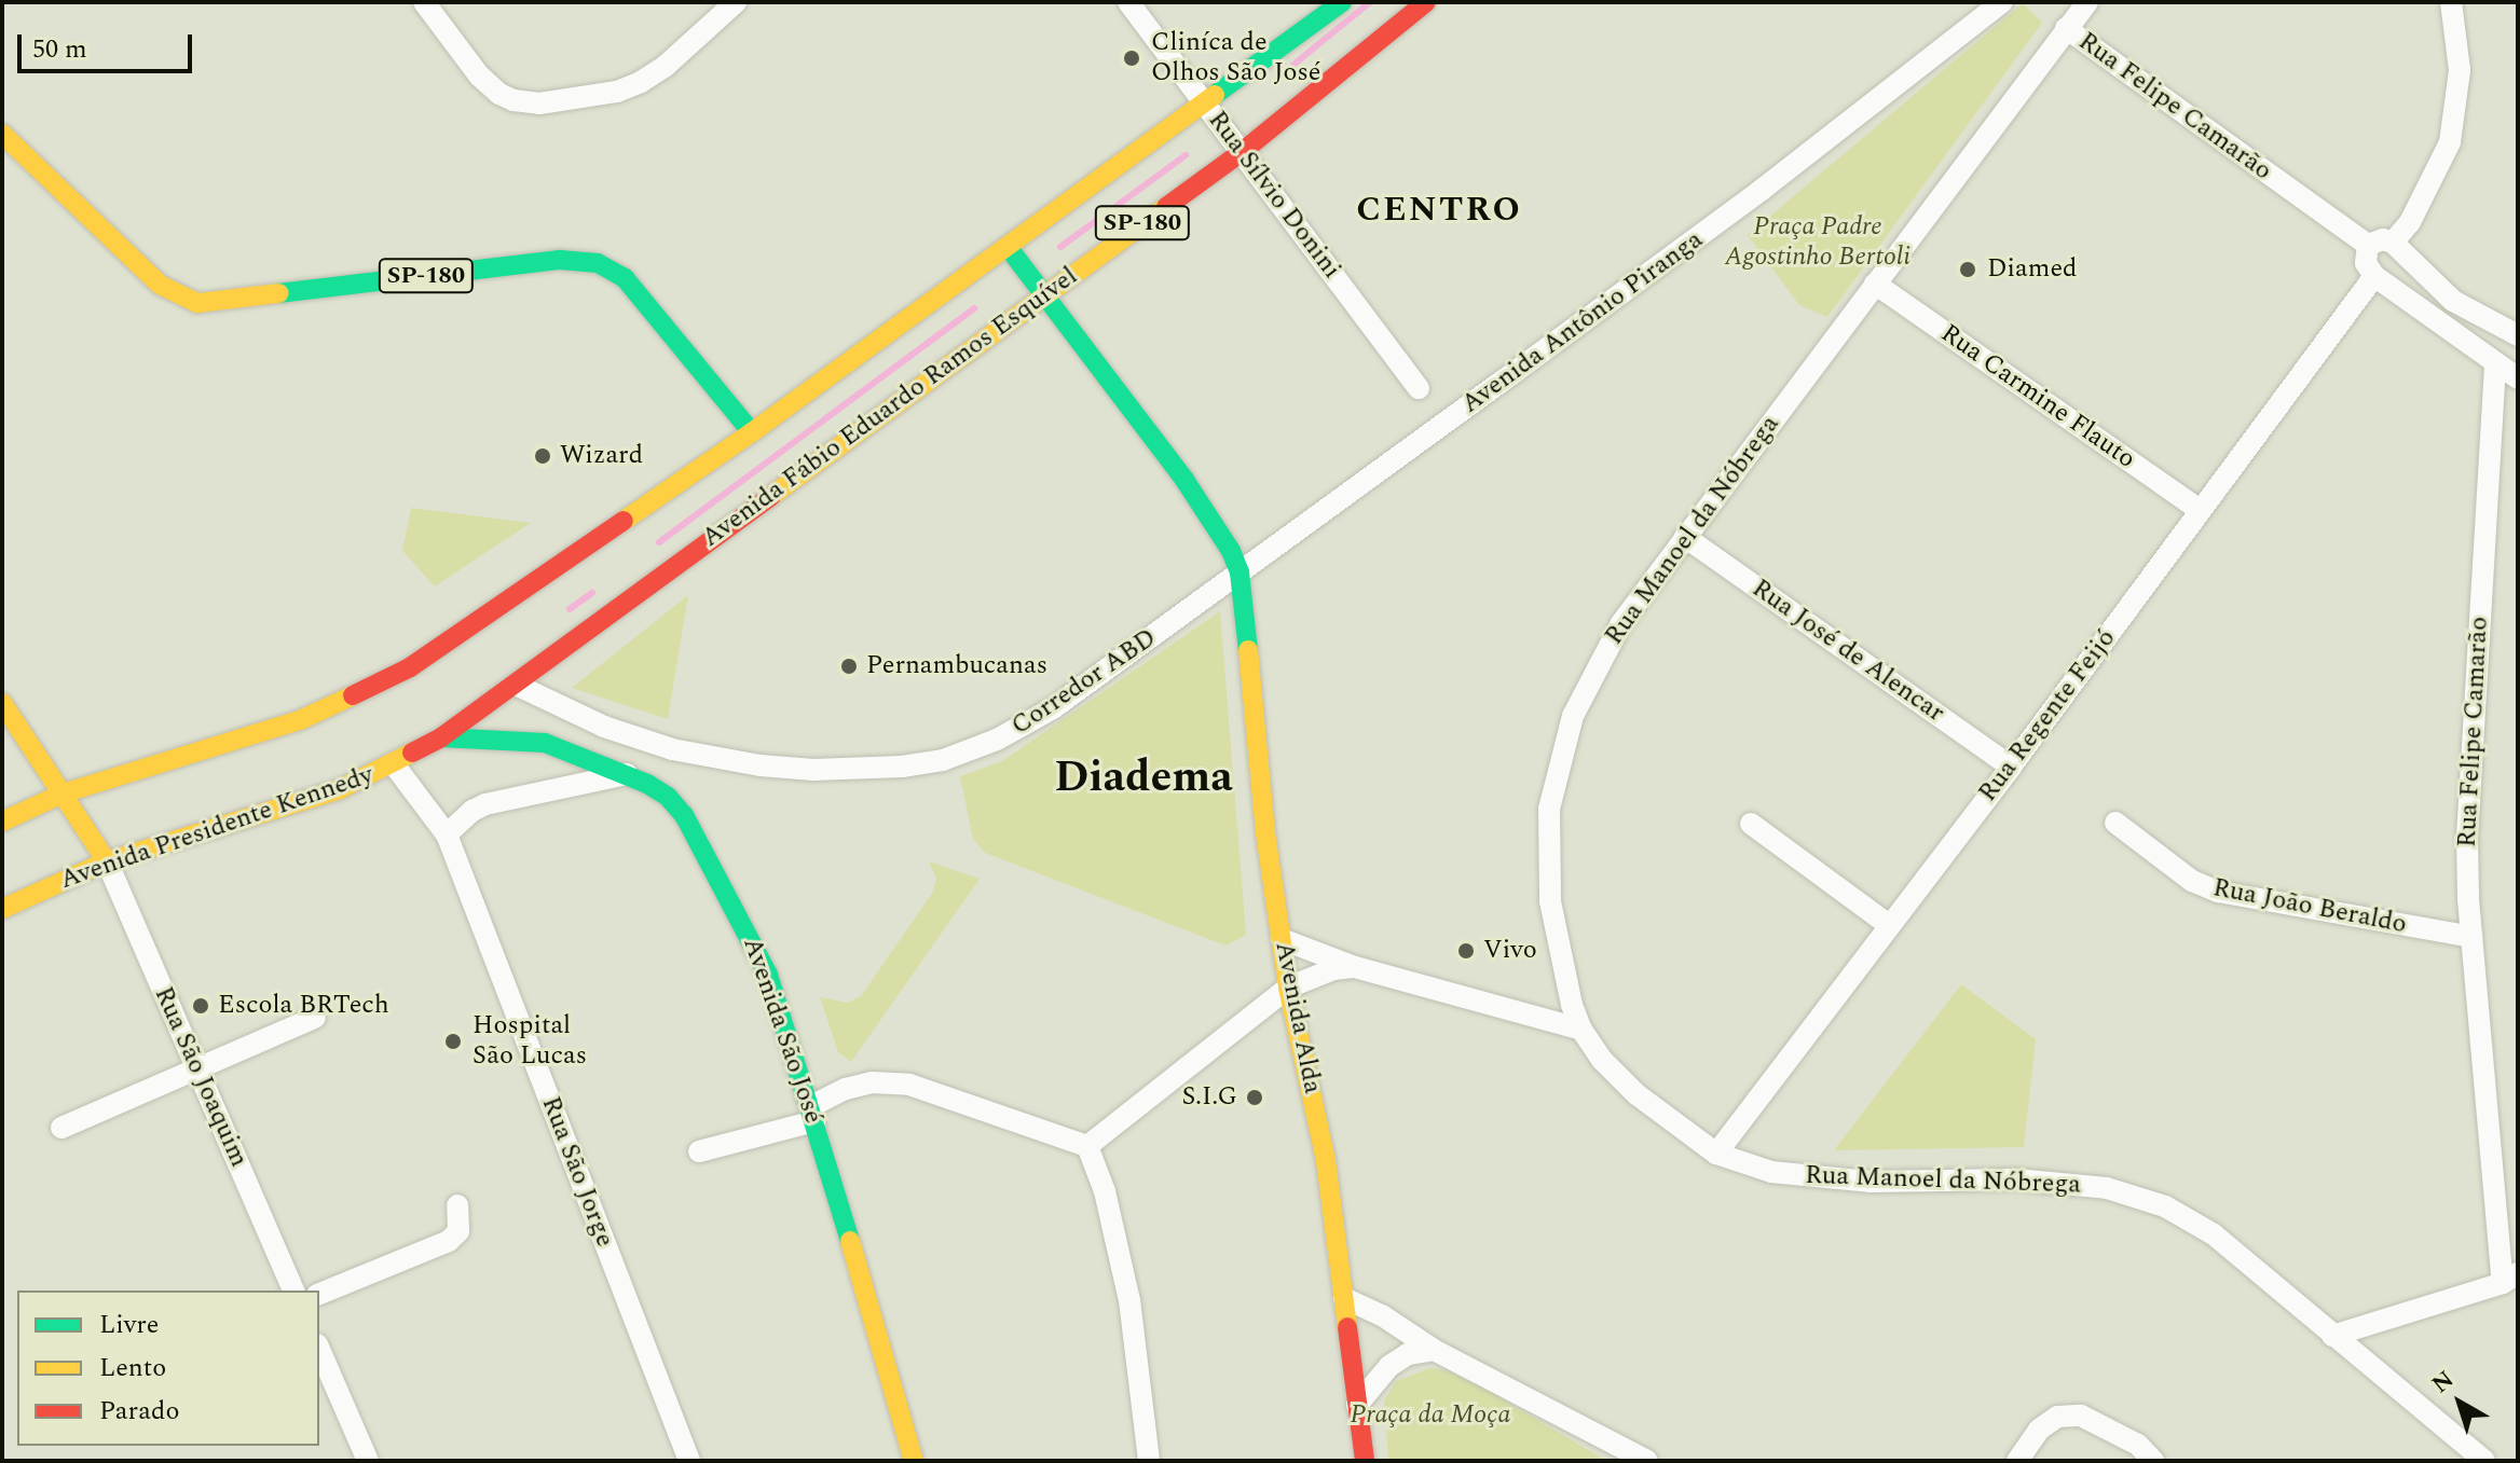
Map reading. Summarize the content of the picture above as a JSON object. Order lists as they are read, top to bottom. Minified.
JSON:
{"streets":{"main road":["SP-180","Avenida Fábio Eduardo Ramos Esquível","Avenida Presidente Kennedy","Avenida Alda","Avenida São José"],"street":["Rua Felipe Camarão","Rua Sílvio Donini","Avenida Antônio Piranga","Rua Carmine Flauto","Rua Manoel da Nóbrega","Rua José de Alencar","Corredor ABD","Rua Regente Feijó","Rua João Beraldo","Rua São Joaquim","Rua São Jorge"]},"crossings":[["Rua Felipe Camarão","Rua Manoel da Nóbrega"],["Rua Felipe Camarão","Rua João Beraldo"],["Rua Sílvio Donini","SP-180"],["Rua Sílvio Donini","Avenida Fábio Eduardo Ramos Esquível"],["SP-180","Avenida Alda"],["Avenida Antônio Piranga","Corredor ABD"],["Avenida Antônio Piranga","Avenida Alda"],["Rua Carmine Flauto","Rua Manoel da Nóbrega"],["Rua Carmine Flauto","Rua Regente Feijó"],["Avenida Fábio Eduardo Ramos Esquível","Corredor ABD"],["Avenida Fábio Eduardo Ramos Esquível","Avenida Presidente Kennedy"],["Avenida Fábio Eduardo Ramos Esquível","Avenida Alda"],["Rua Manoel da Nóbrega","Rua José de Alencar"],["Rua Manoel da Nóbrega","Rua Regente Feijó"],["Rua José de Alencar","Rua Regente Feijó"],["Corredor ABD","Avenida Presidente Kennedy"],["Corredor ABD","Avenida Alda"],["Avenida Presidente Kennedy","Avenida São José"],["Avenida Presidente Kennedy","Rua São Joaquim"],["Avenida Presidente Kennedy","Rua São Jorge"]],"districts":["CENTRO","Diadema"],"parks":["Praça Padre Agostinho Bertoli","Praça da Moça"],"places":["Cliníca de Olhos São José","Diamed","Wizard","Pernambucanas","Vivo","Escola BRTech","Hospital São Lucas","S.I.G"],"legend":["Livre","Lento","Parado"],"scale_bar":"50 m","north":"top left"}
